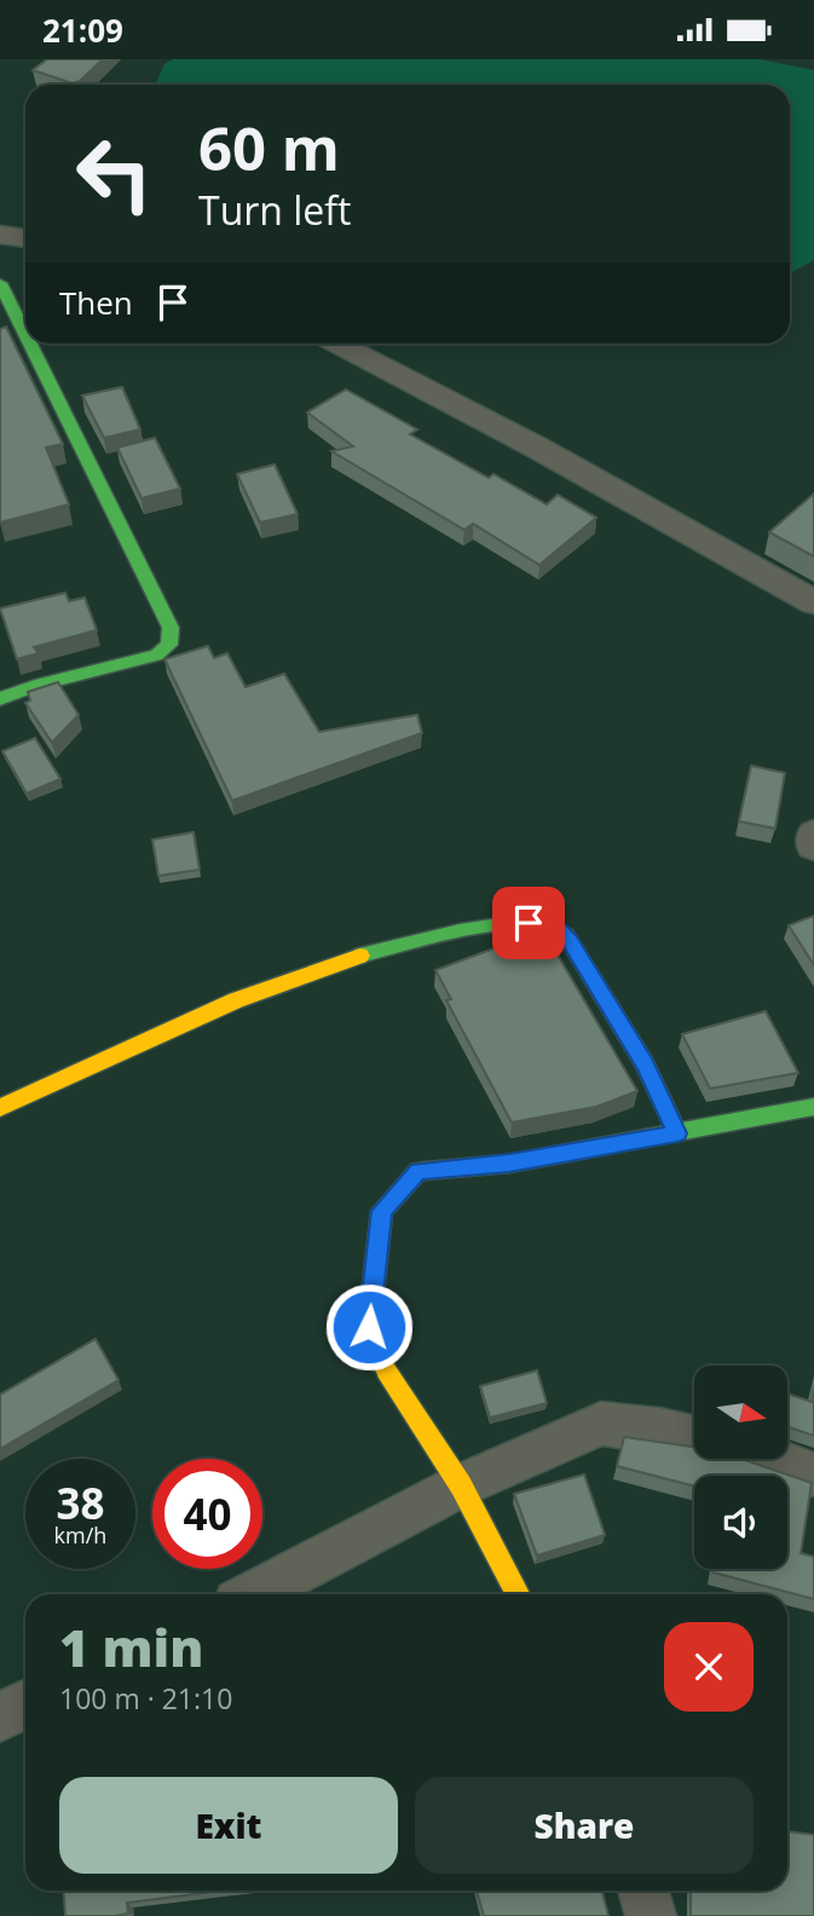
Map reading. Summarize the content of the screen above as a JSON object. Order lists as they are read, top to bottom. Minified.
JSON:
{"north":"right","page":{"status":"21:09","turn":["60 m","Turn left"],"then":"Then","speed":"38 km/h","limit":"40","heading":["1 min","100 m · 21:10"],"buttons":["Exit","Share"]}}
